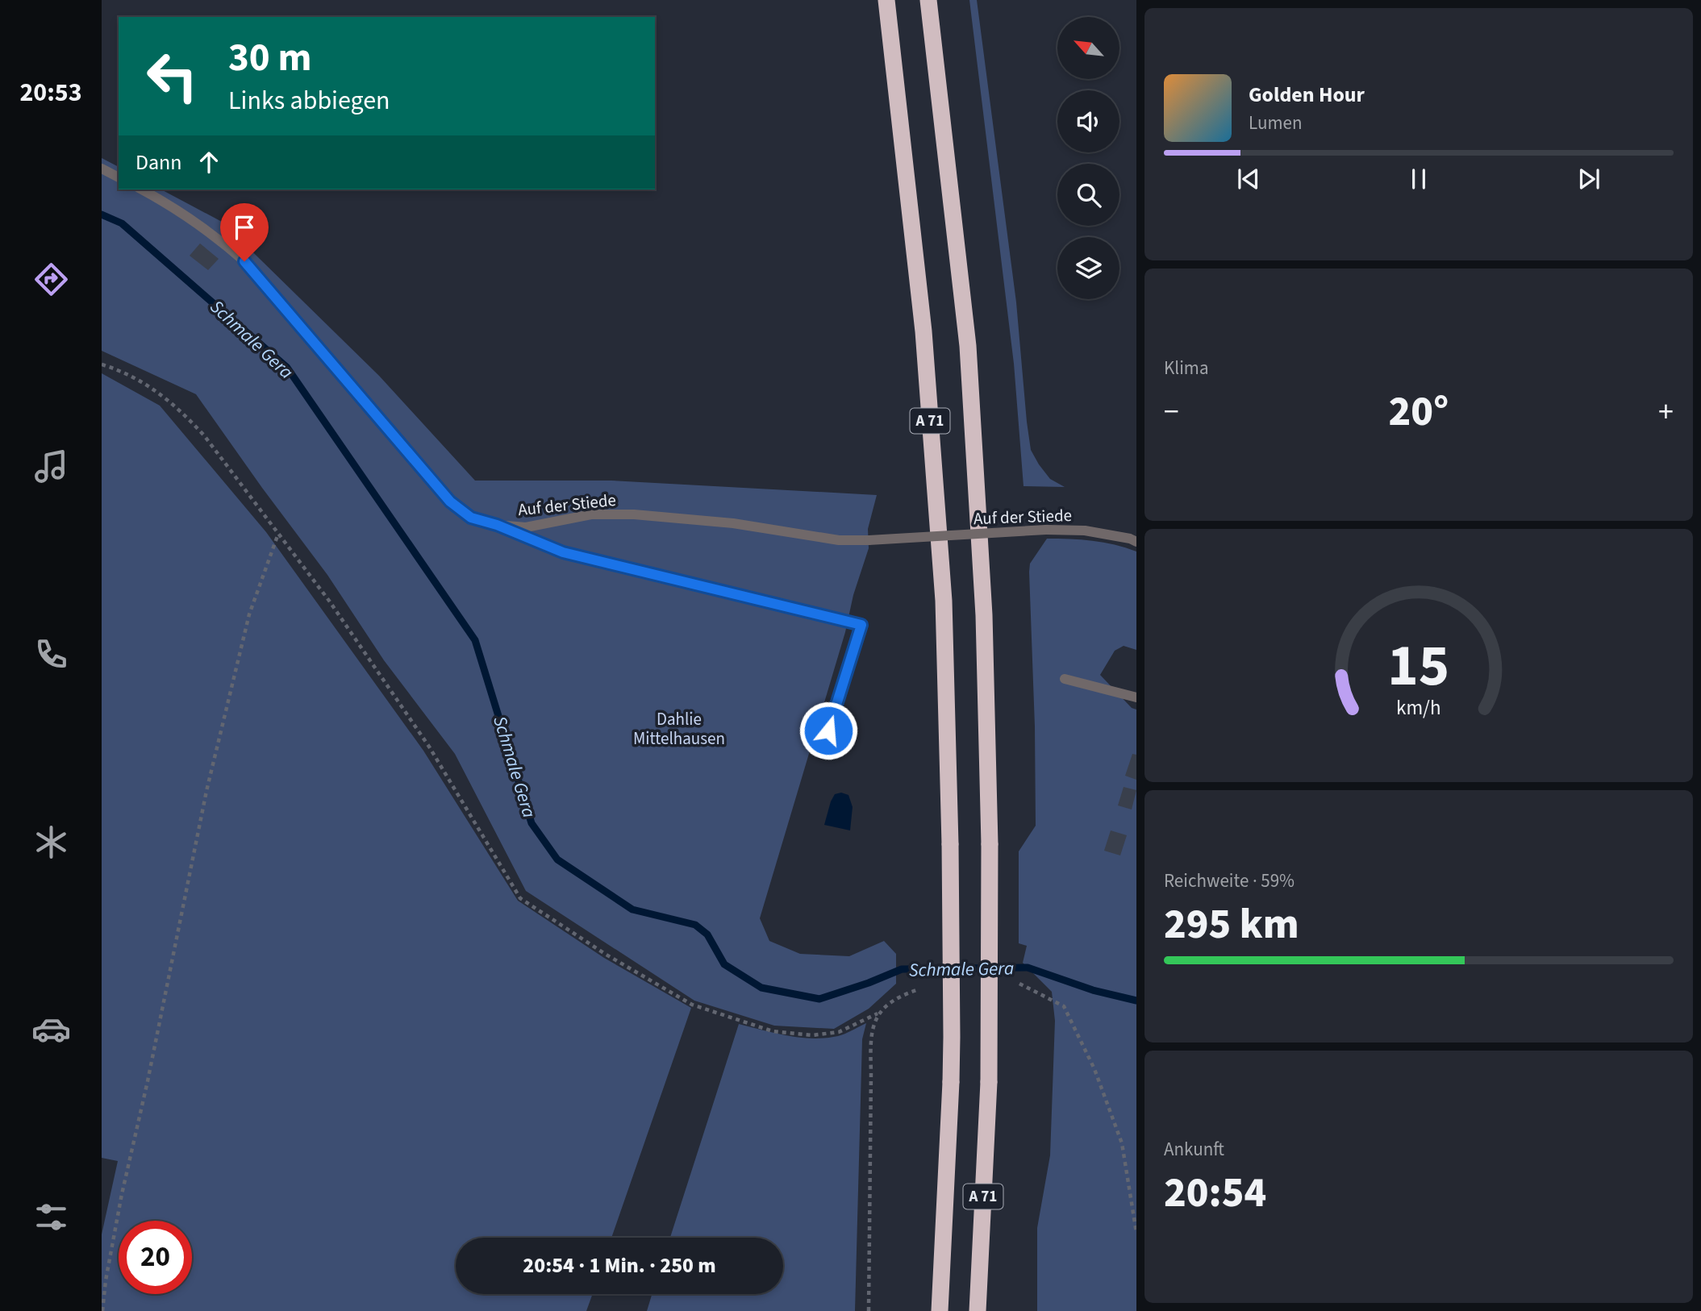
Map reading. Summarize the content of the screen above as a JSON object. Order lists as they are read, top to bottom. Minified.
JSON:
{"streets":{"highway":["A 71"],"lane":["Auf der Stiede"]},"water":["Schmale Gera"],"parks":["Dahlie Mittelhausen"],"north":"top left","page":{"tabs":"20:53","turn":["30 m","Links abbiegen"],"song":["Golden Hour","Lumen"],"then":"Dann","tile":["Klima",["Reichweite · 59%","295 km"],["Ankunft","20:54"]],"heat":["−","20°","+"],"limit":"20","trip":"20:54 · 1 Min. · 250 m","gauge":["15","km/h"]}}
